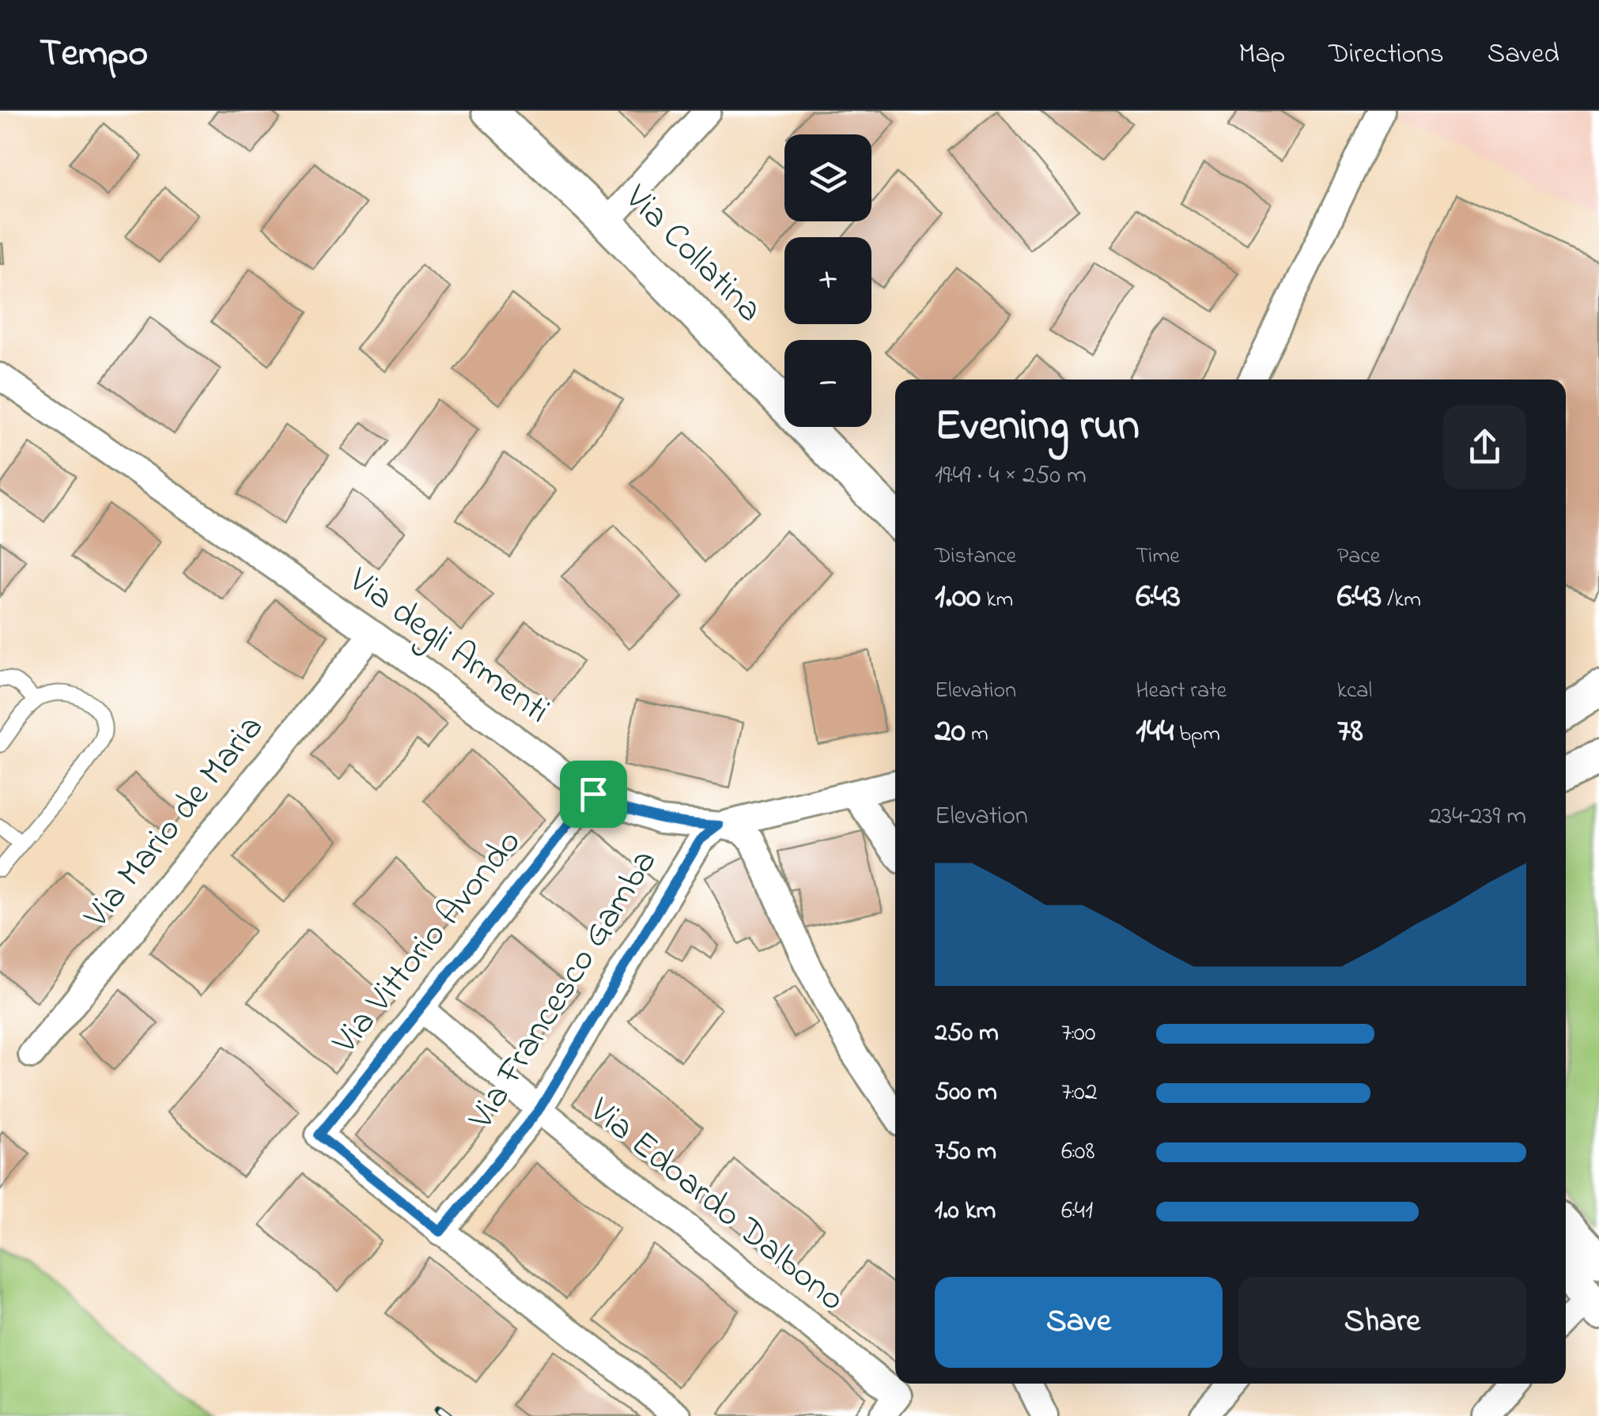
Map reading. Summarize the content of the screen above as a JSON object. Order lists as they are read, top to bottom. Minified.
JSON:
{"streets":{"street":["Via Collatina","Via degli Armenti","Via Mario de Maria","Via Vittorio Avondo","Via Francesco Gamba","Via Edoardo Dalbono"]},"crossings":[["Via degli Armenti","Via Mario de Maria"],["Via degli Armenti","Via Vittorio Avondo"],["Via degli Armenti","Via Francesco Gamba"],["Via Vittorio Avondo","Via Francesco Gamba"],["Via Vittorio Avondo","Via Edoardo Dalbono"],["Via Francesco Gamba","Via Edoardo Dalbono"]],"page":{"header":"Tempo","nav":["Map","Directions","Saved"],"map_buttons":["+","−"],"heading":["Evening run","19:49 · 4 × 250 m"],"stats":[["Distance","1.00 km"],["Time","6:43"],["Pace","6:43 /km"],["Elevation","20 m"],["Heart rate","144 bpm"],["kcal","78"]],"chart":["Elevation","234–239 m"],"list":[{"name":"250 m","note":"7:00"},{"name":"500 m","note":"7:02"},{"name":"750 m","note":"6:08"},{"name":"1.0 km","note":"6:41"}],"buttons":["Save","Share"]}}
